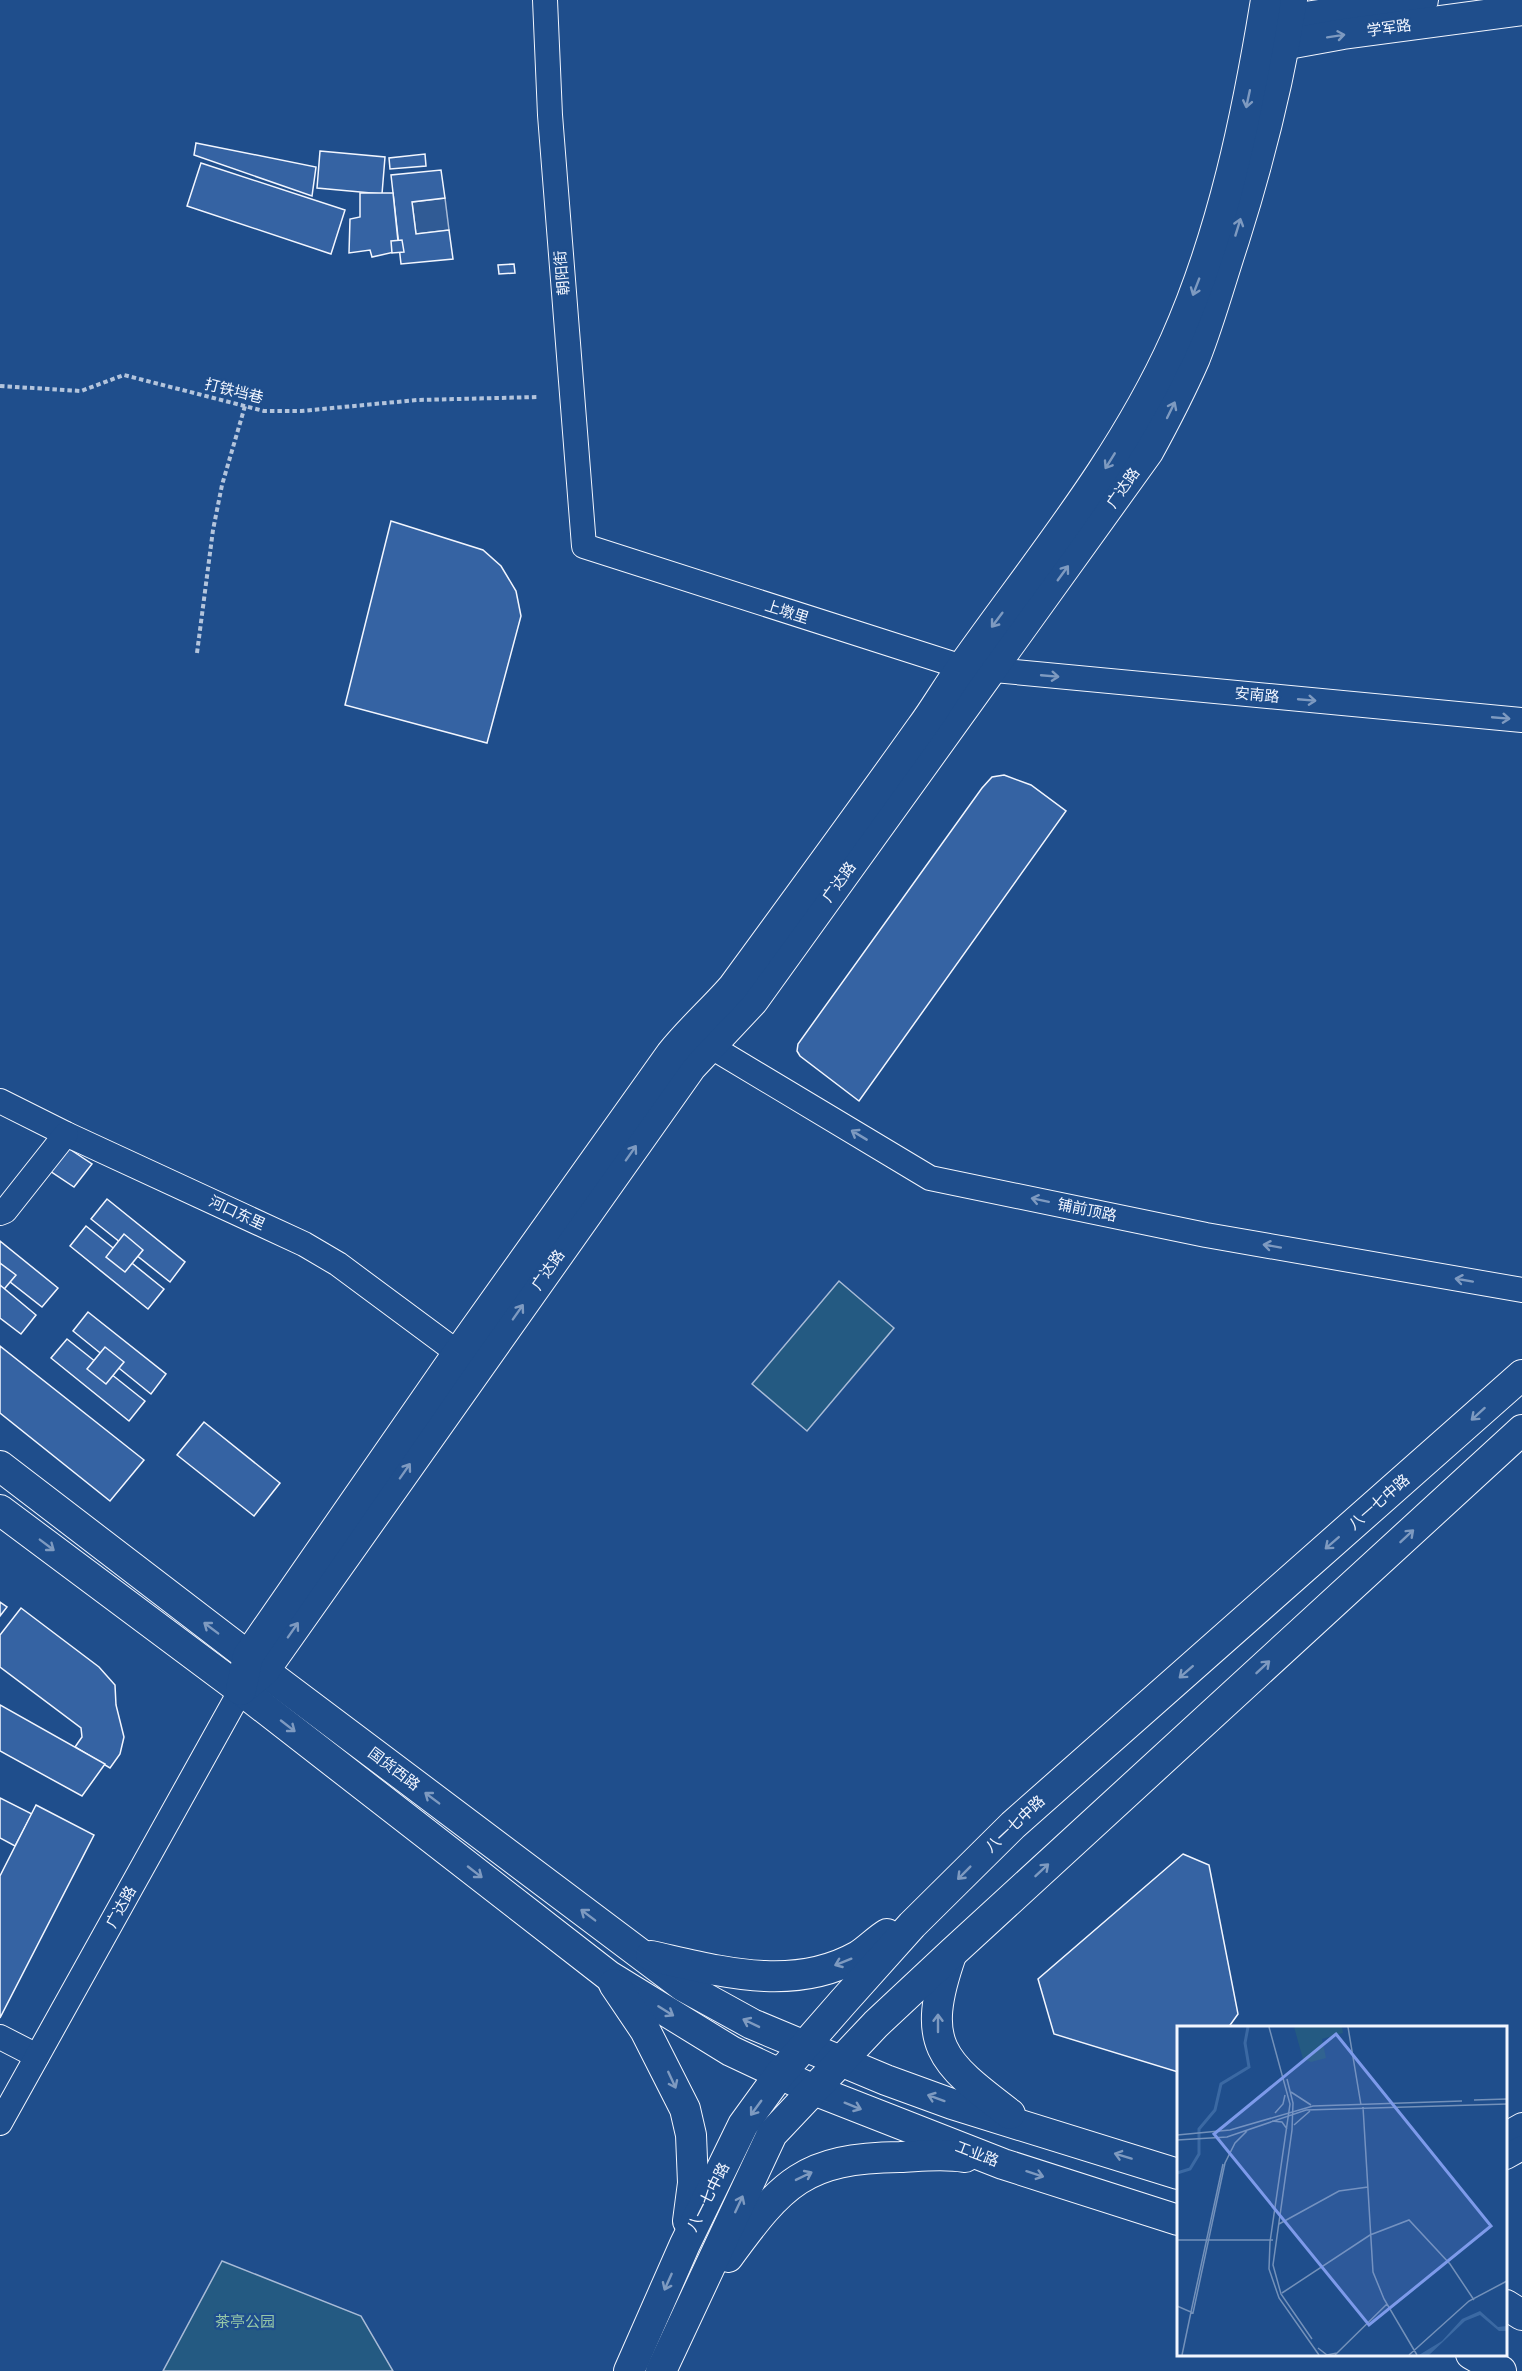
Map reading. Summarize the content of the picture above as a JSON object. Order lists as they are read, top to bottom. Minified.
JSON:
{"streets":{"main road":["学军路","广达路","八一七中路","国货西路","工业路"],"street":["朝阳街","上墩里","安南路","铺前顶路","河口东里"],"path":["打铁垱巷"]},"crossings":[["学军路","广达路"],["朝阳街","上墩里"],["广达路","上墩里"],["广达路","安南路"],["广达路","铺前顶路"],["广达路","河口东里"],["广达路","国货西路"],["上墩里","安南路"],["八一七中路","国货西路"],["八一七中路","工业路"],["国货西路","工业路"]],"one_way":["安南路","铺前顶路"],"parks":["茶亭公园"]}
